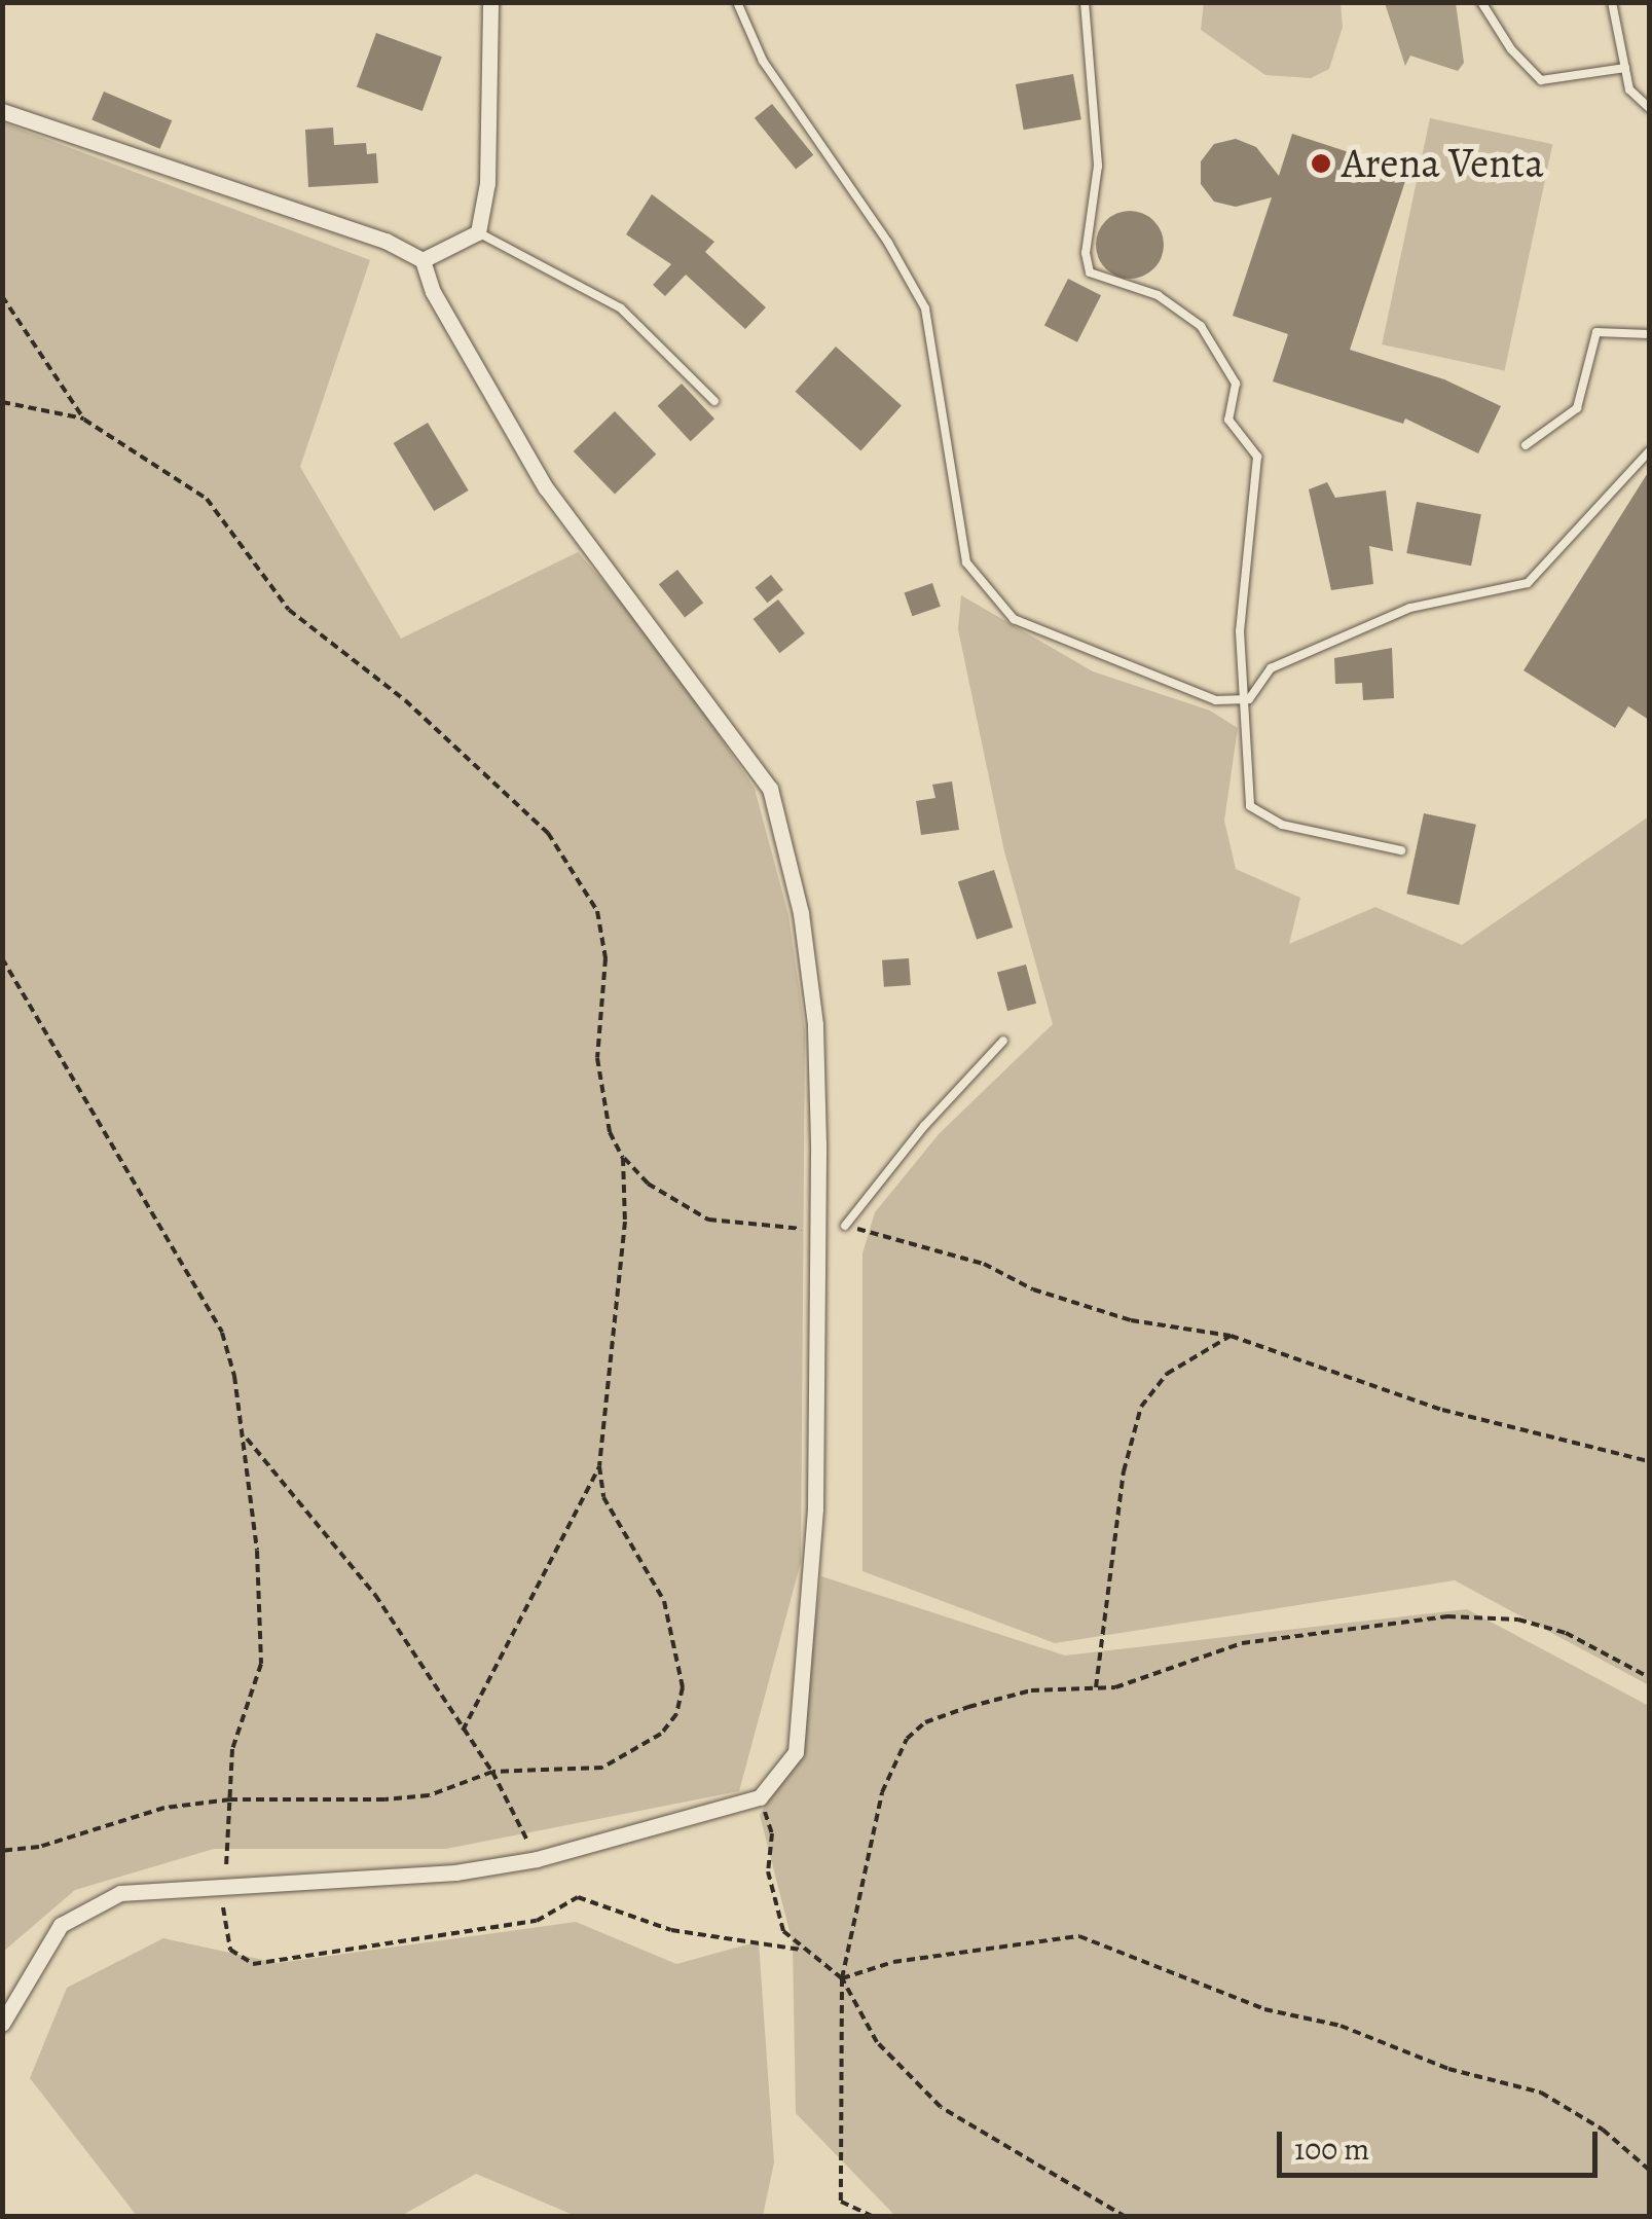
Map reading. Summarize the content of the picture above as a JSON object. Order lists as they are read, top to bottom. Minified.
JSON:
{"places":["Arena Venta"],"scale_bar":"100 m"}
